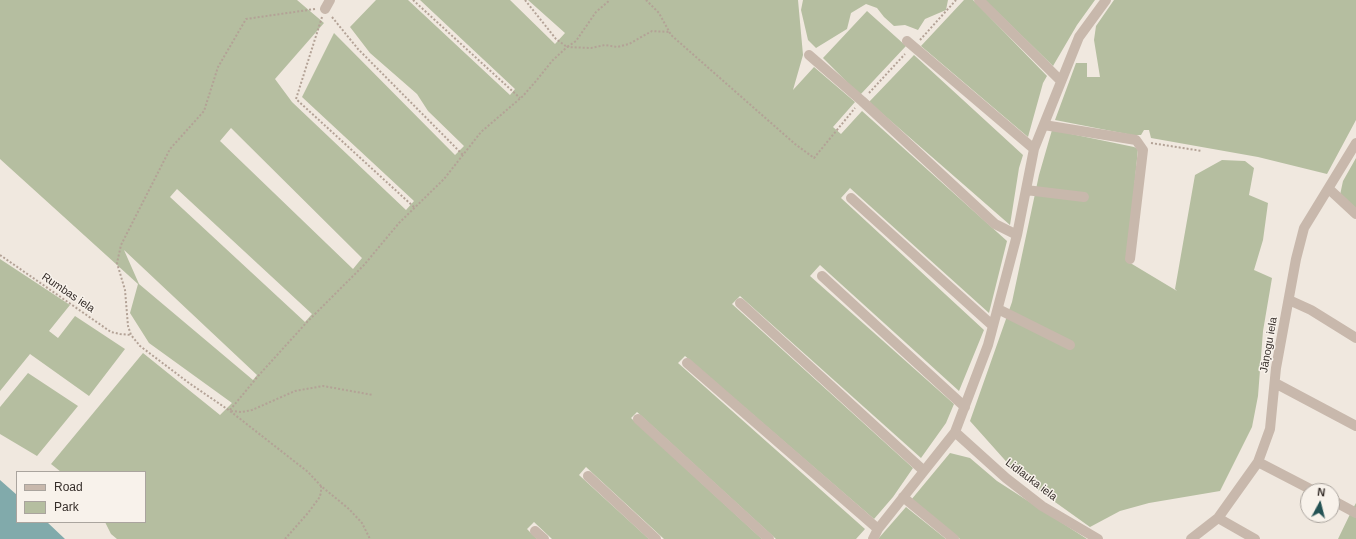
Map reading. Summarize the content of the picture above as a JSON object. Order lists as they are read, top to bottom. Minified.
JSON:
{"streets":{"street":["Jāņogu iela","Lidlauka iela"],"path":["Rumbas iela"]},"legend":["Road","Park"],"north":"top"}
